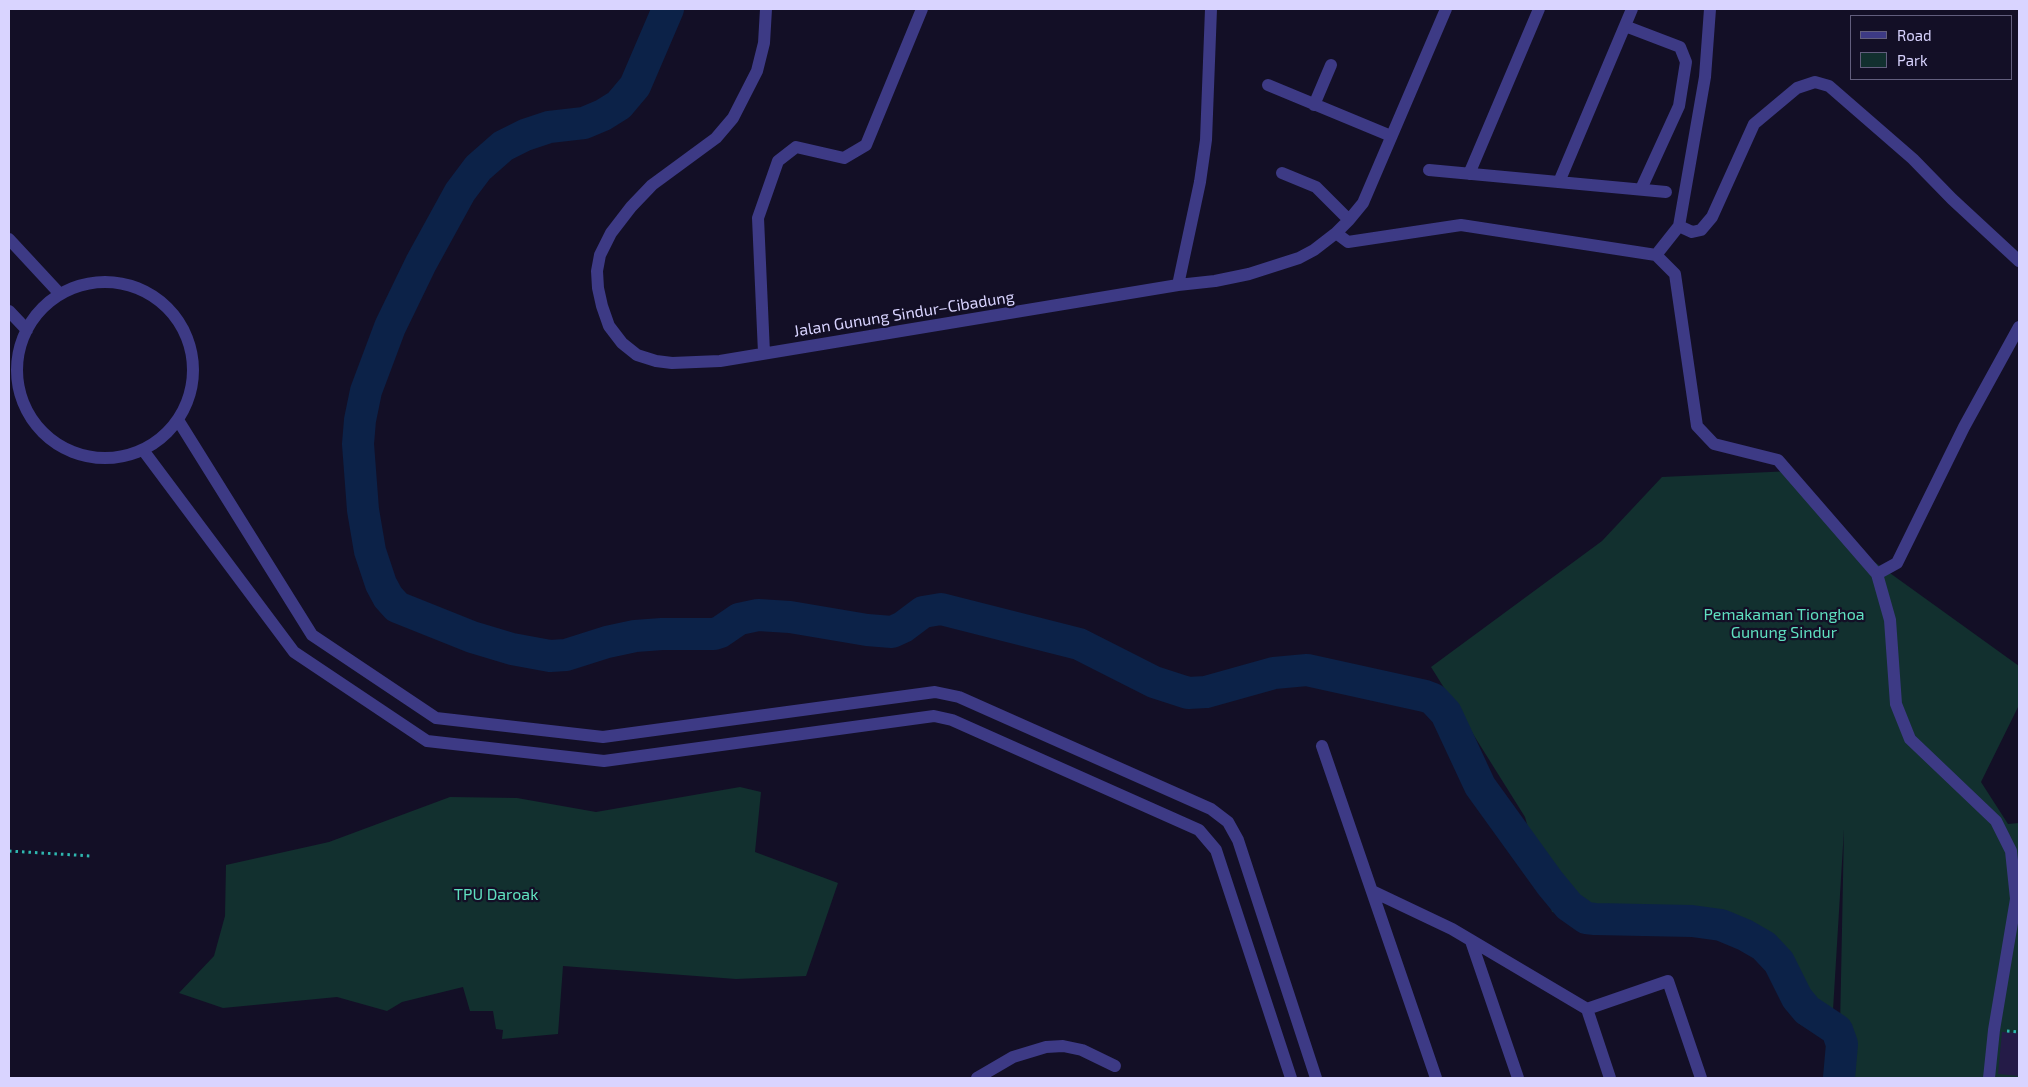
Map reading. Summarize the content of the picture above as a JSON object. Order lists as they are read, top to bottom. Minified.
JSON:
{"streets":{"street":["Jalan Gunung Sindur–Cibadung"]},"parks":["Pemakaman Tionghoa Gunung Sindur","TPU Daroak"],"legend":["Road","Park"]}
